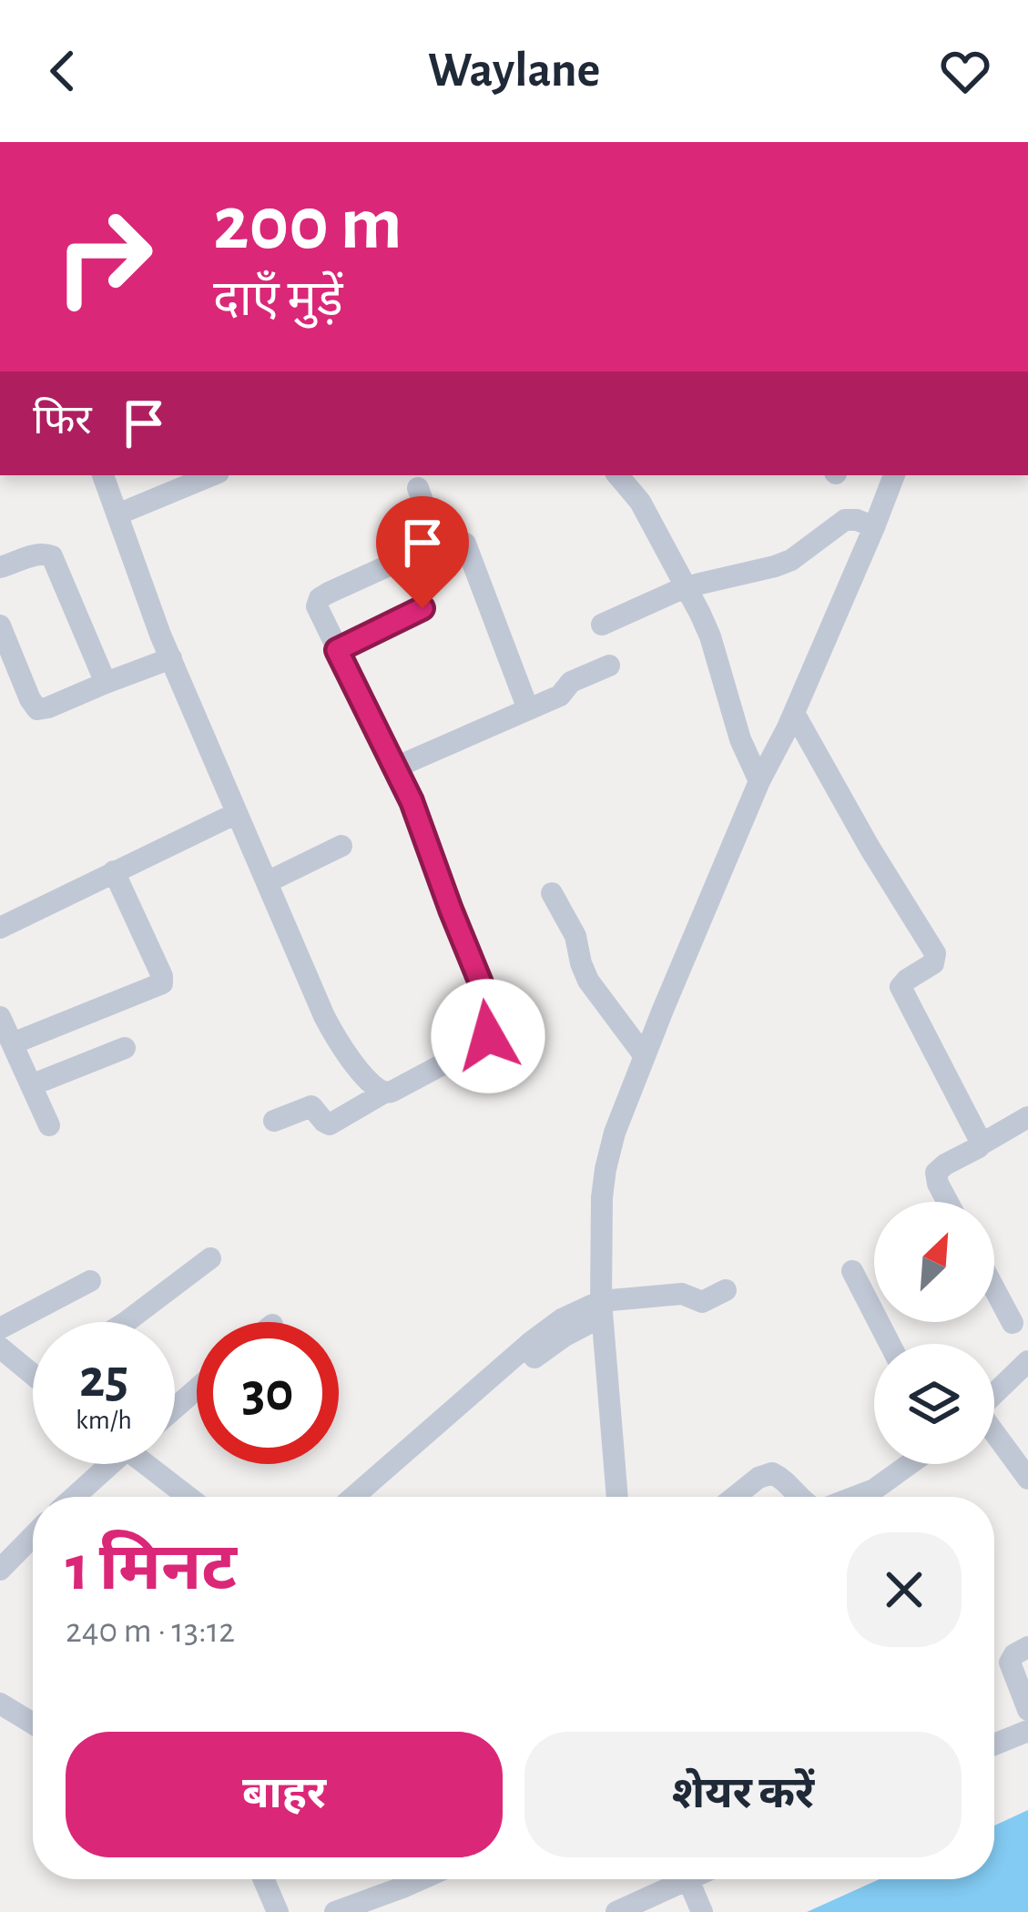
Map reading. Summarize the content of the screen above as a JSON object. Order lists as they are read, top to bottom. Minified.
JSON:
{"north":"top right","page":{"header":"Waylane","turn":["200 m","दाएँ मुड़ें"],"then":"फिर","speed":"25 km/h","limit":"30","heading":["1 मिनट","240 m · 13:12"],"buttons":["बाहर","शेयर करें"]}}
